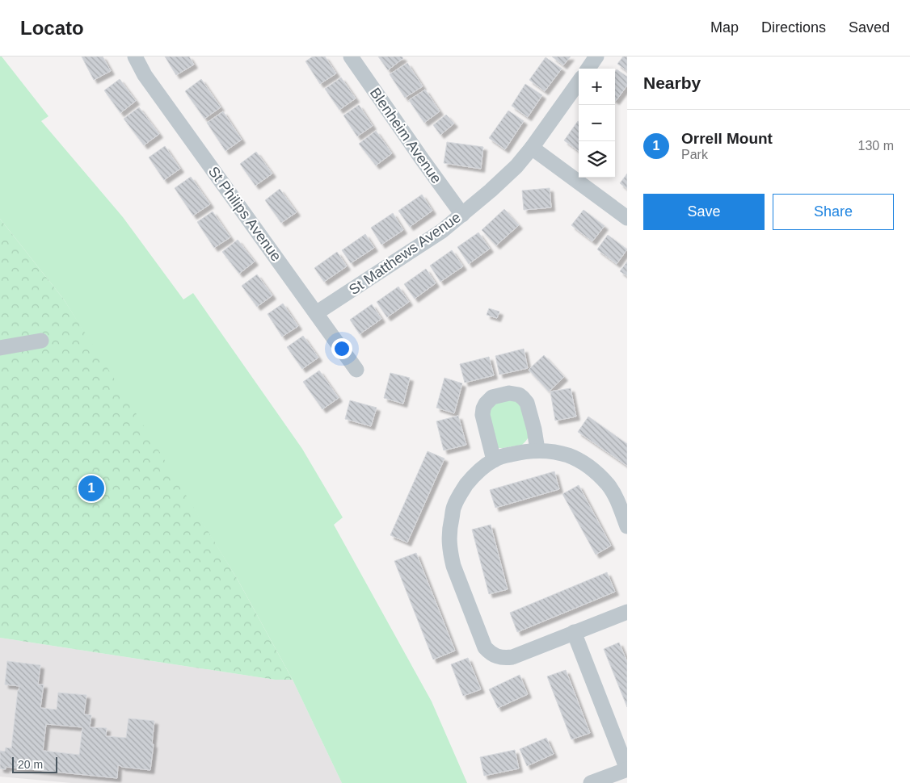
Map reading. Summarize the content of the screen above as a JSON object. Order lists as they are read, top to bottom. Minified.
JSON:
{"streets":{"street":["Blenheim Avenue","St Philips Avenue","St Matthews Avenue"]},"crossings":[["Blenheim Avenue","St Matthews Avenue"],["St Philips Avenue","St Matthews Avenue"]],"scale_bar":"20 m","page":{"header":"Locato","nav":["Map","Directions","Saved"],"heading":"Nearby","map_buttons":["+","−"],"list":[{"mark":"1","name":"Orrell Mount","note":"Park","value":"130 m"}],"buttons":["Save","Share"],"pins":"1","scale":"20 m"}}
